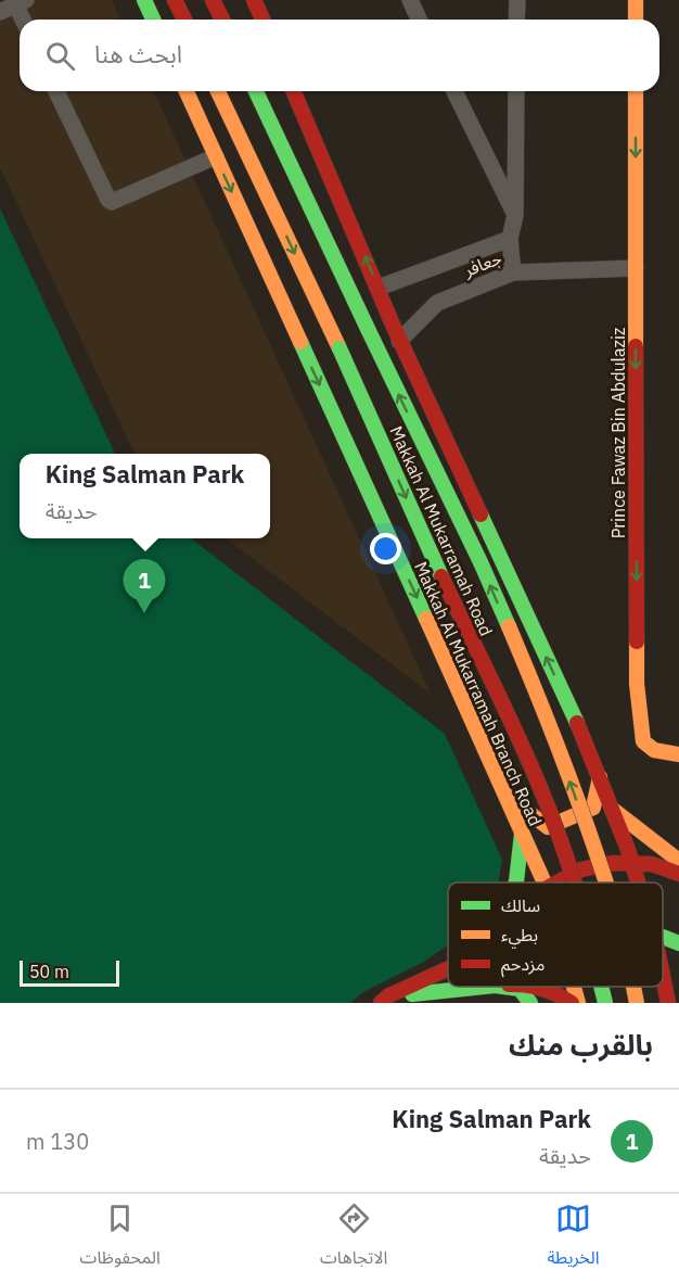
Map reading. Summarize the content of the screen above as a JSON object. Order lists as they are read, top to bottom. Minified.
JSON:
{"streets":{"main road":["Prince Fawaz Bin Abdulaziz","Makkah Al Mukarramah Road","Makkah Al Mukarramah Branch Road"],"street":["جعافر"]},"crossings":[["جعافر","Prince Fawaz Bin Abdulaziz"]],"legend":["سالك","بطيء","مزدحم"],"scale_bar":"50 m","page":{"search":"ابحث هنا","popup":["King Salman Park","حديقة"],"pins":"1","scale":"50 m","heading":"بالقرب منك","list":[{"mark":"1","name":"King Salman Park","note":"حديقة","value":"130 m"}],"nav":["الخريطة","الاتجاهات","المحفوظات"]}}
